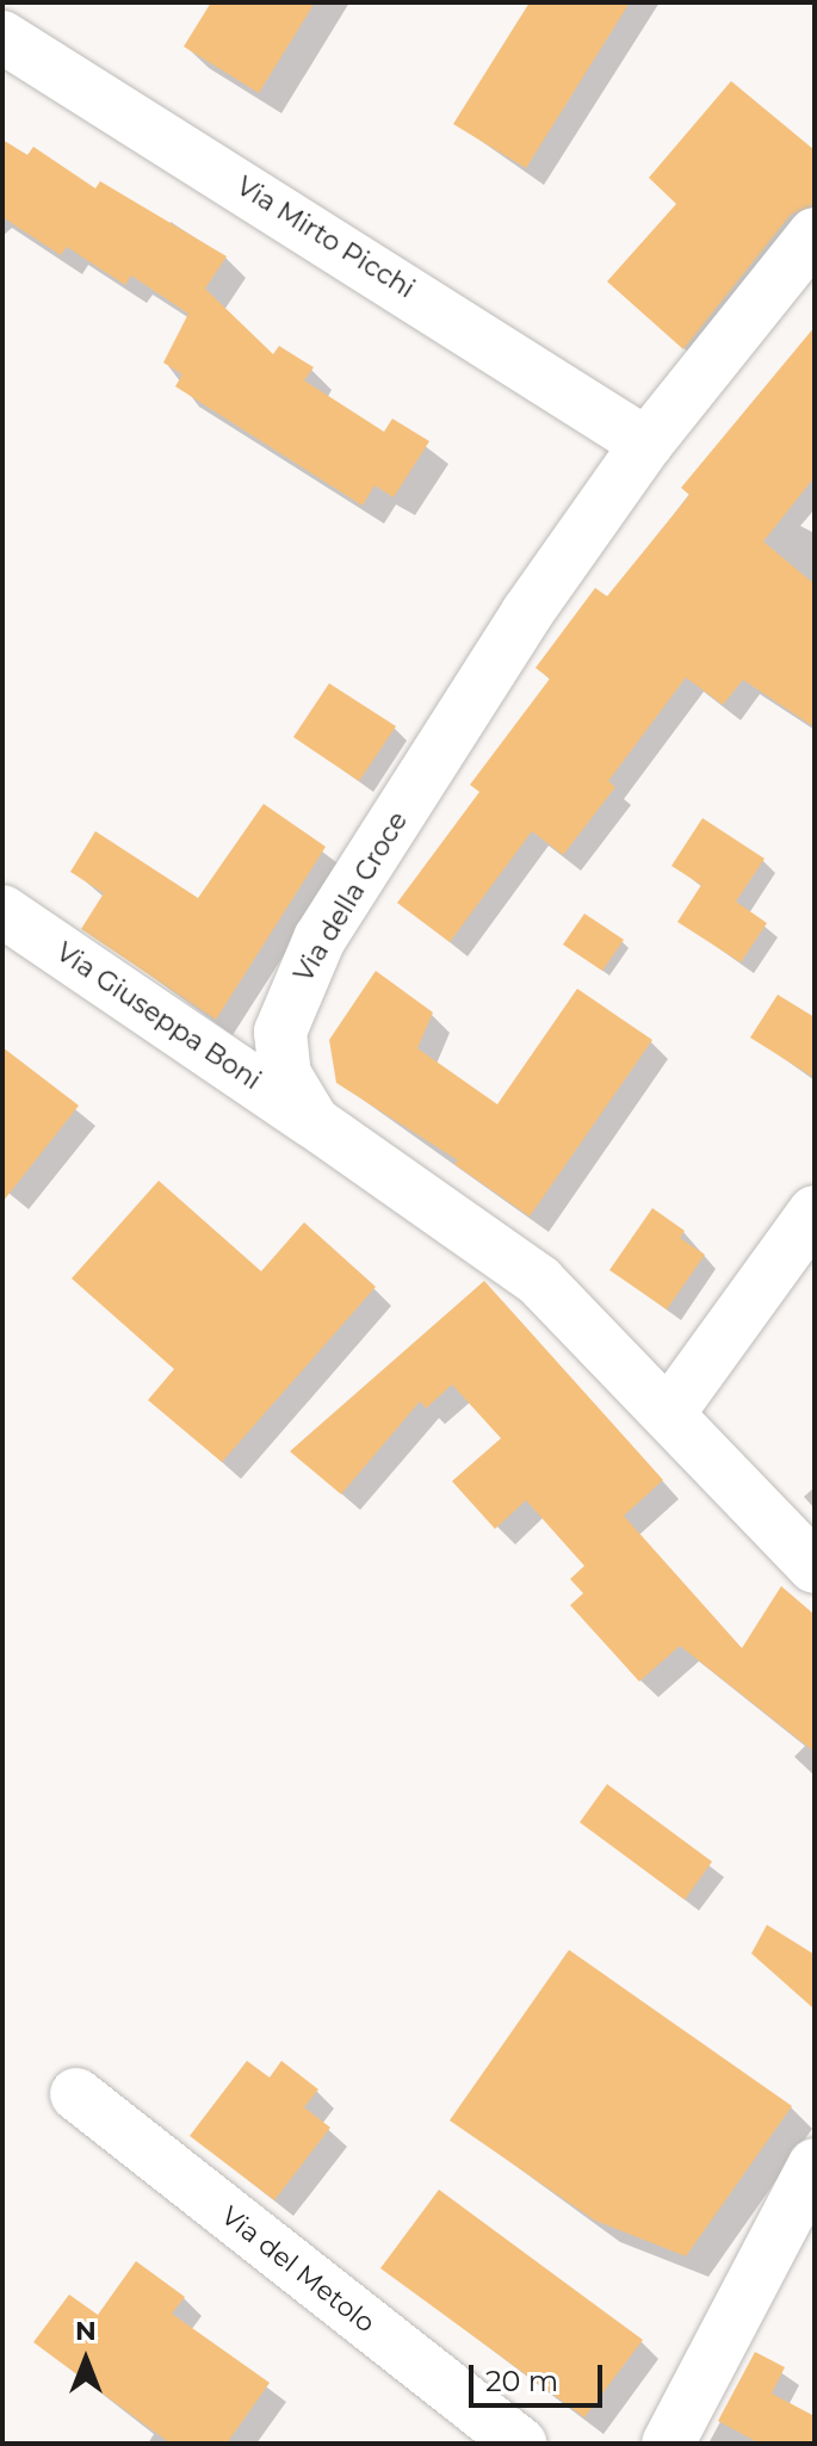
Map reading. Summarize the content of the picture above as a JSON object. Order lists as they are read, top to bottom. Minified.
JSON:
{"streets":{"street":["Via Mirto Picchi","Via della Croce","Via Giuseppa Boni","Via del Metolo"]},"crossings":[["Via Mirto Picchi","Via della Croce"],["Via della Croce","Via Giuseppa Boni"]],"scale_bar":"20 m","north":"top"}
